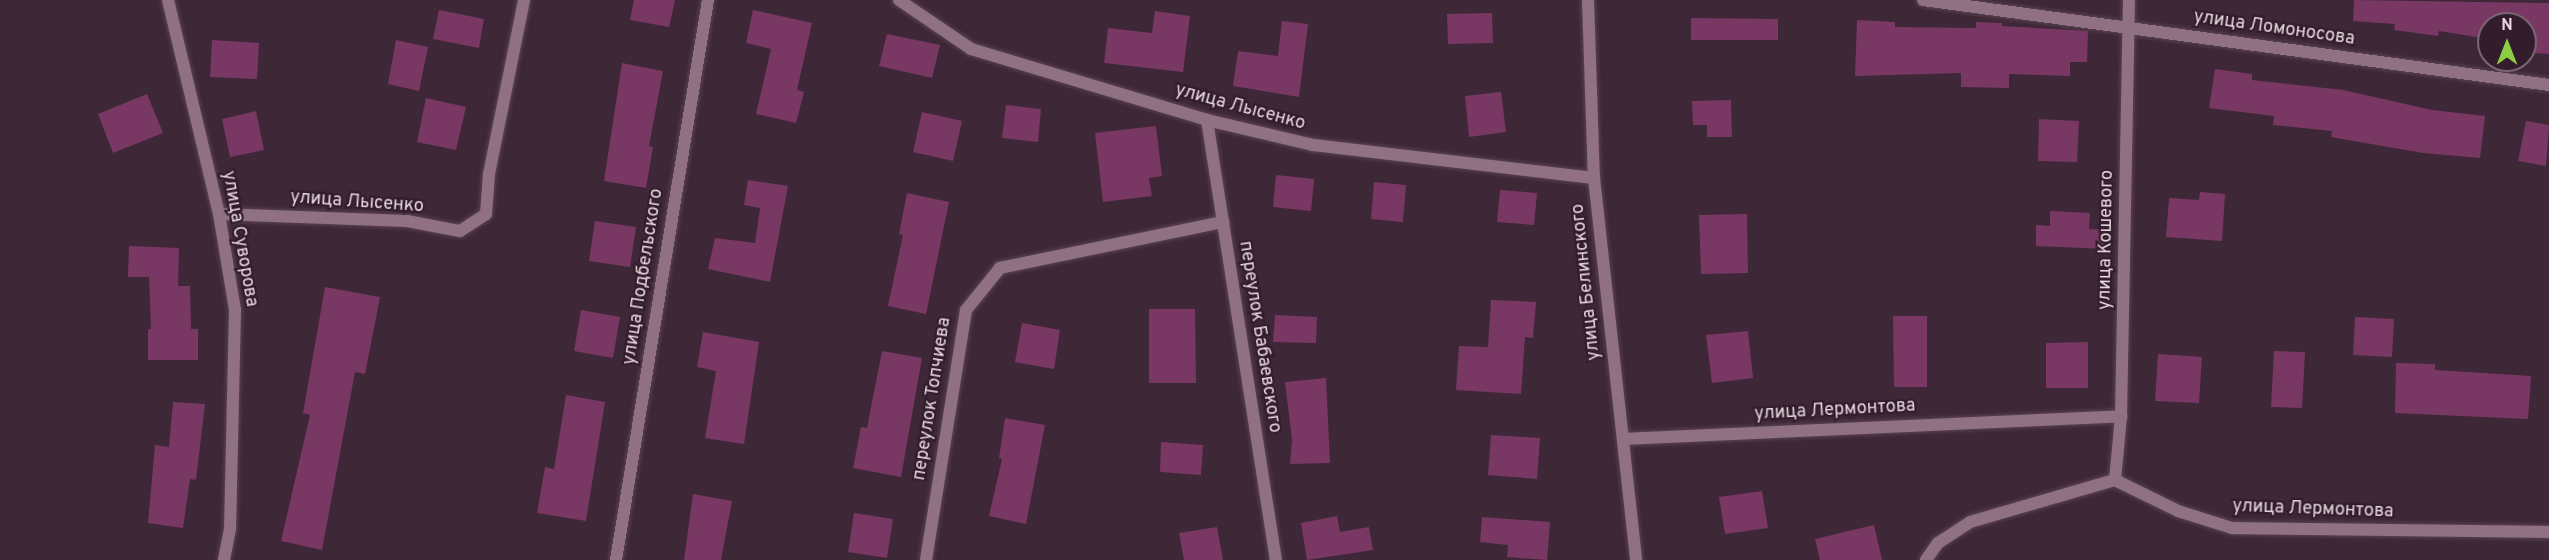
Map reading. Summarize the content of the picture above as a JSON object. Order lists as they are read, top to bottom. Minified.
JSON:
{"streets":{"street":["улица Ломоносова","улица Лысенко","улица Суворова","улица Кошевого","улица Подбельского","улица Белинского","переулок Бабаевского","переулок Топчиева","улица Лермонтова"]},"crossings":[["улица Ломоносова","улица Кошевого"],["улица Лысенко","улица Суворова"],["улица Лысенко","улица Белинского"],["улица Лысенко","переулок Бабаевского"],["улица Кошевого","улица Лермонтова"],["улица Белинского","улица Лермонтова"],["переулок Бабаевского","переулок Топчиева"]],"north":"top"}
